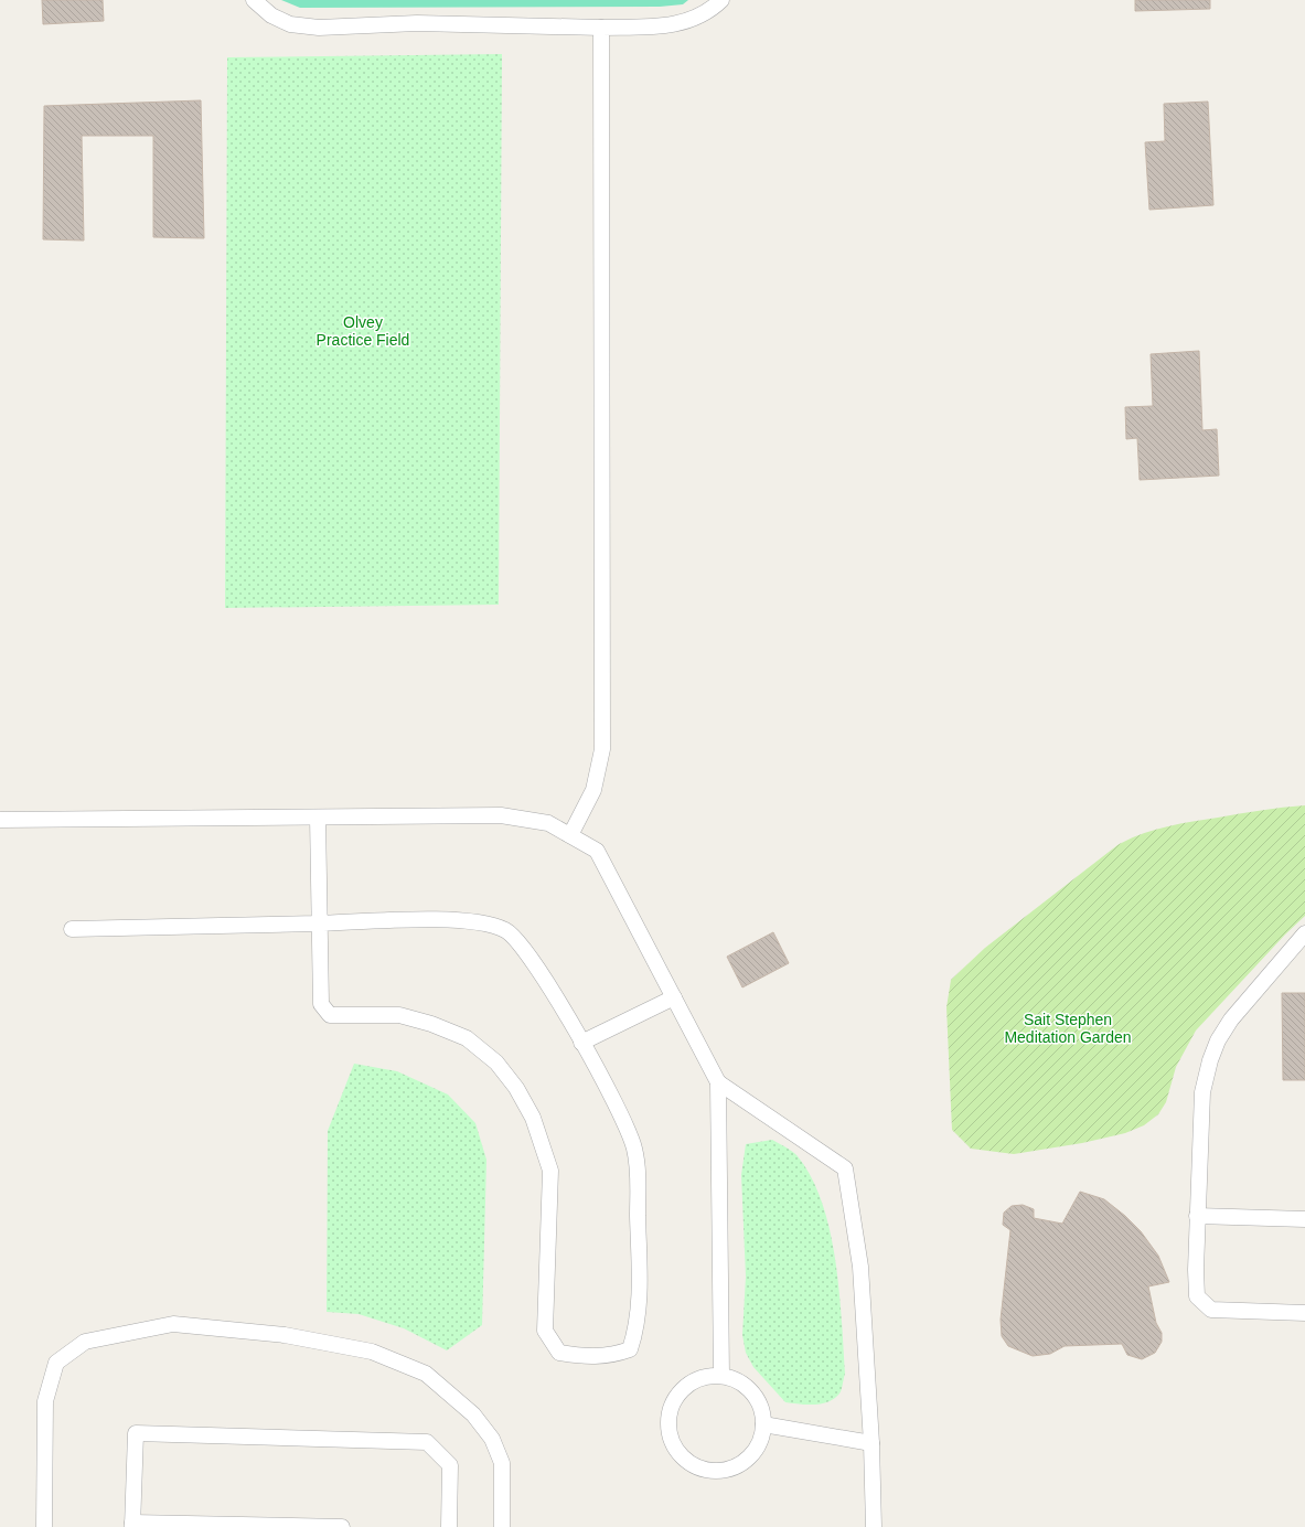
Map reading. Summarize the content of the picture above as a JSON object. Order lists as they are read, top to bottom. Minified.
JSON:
{"parks":["Olvey Practice Field","Sait Stephen Meditation Garden"]}
